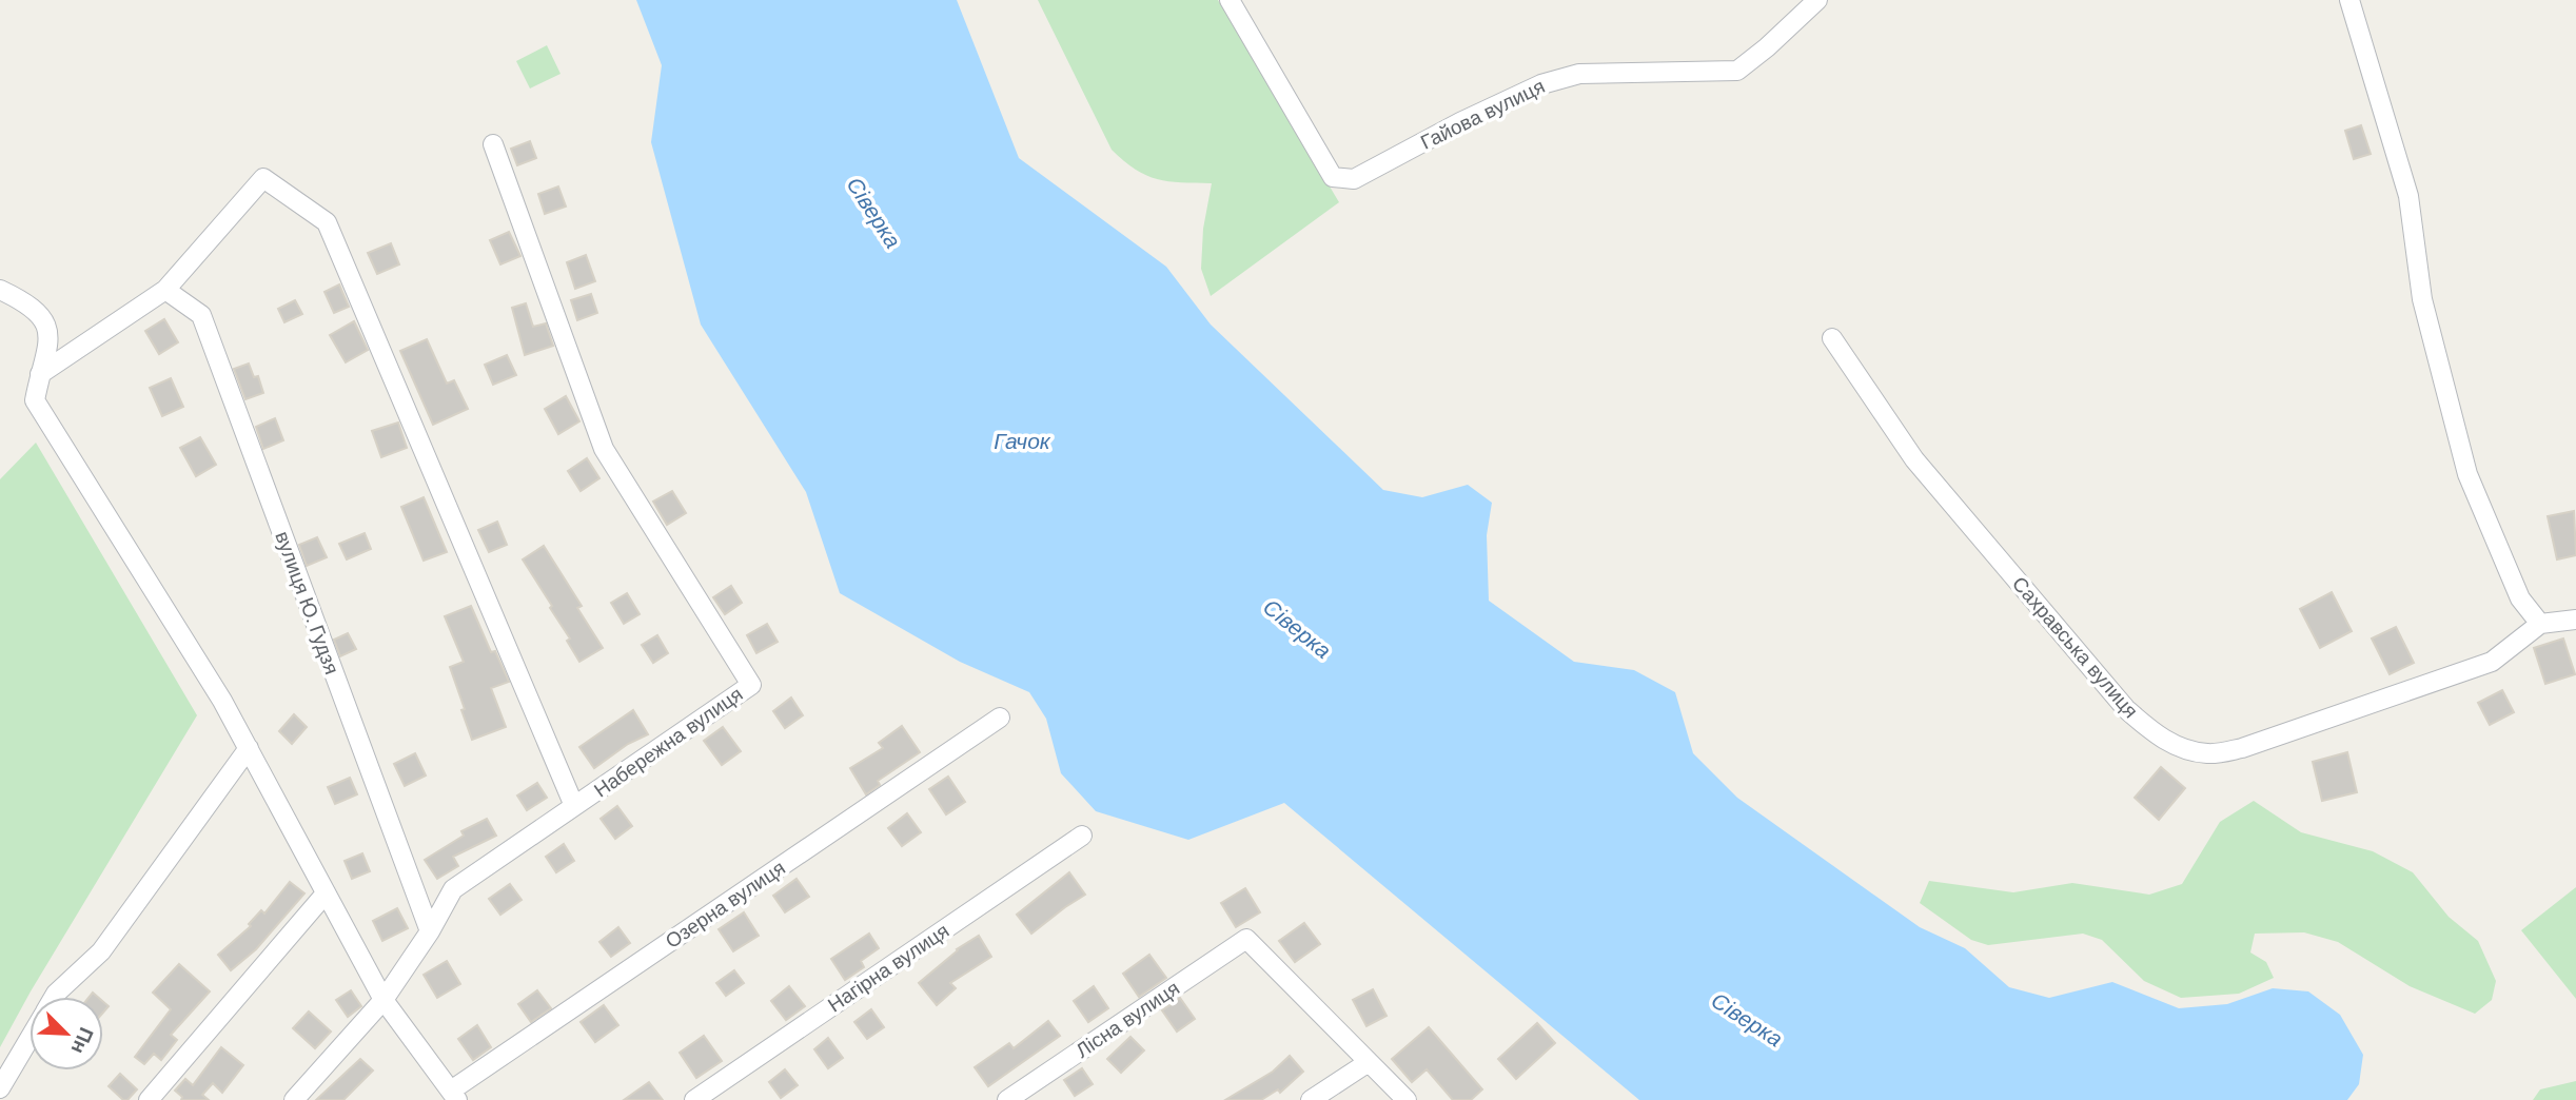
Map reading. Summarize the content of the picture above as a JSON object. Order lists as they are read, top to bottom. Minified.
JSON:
{"streets":{"street":["Гайова вулиця","вулиця Ю. Гудзя","Сахравська вулиця","Набережна вулиця","Озерна вулиця","Нагірна вулиця","Лісна вулиця"]},"crossings":[["вулиця Ю. Гудзя","Набережна вулиця"]],"water":["Сіверка","Гачок"],"north":"bottom right"}
